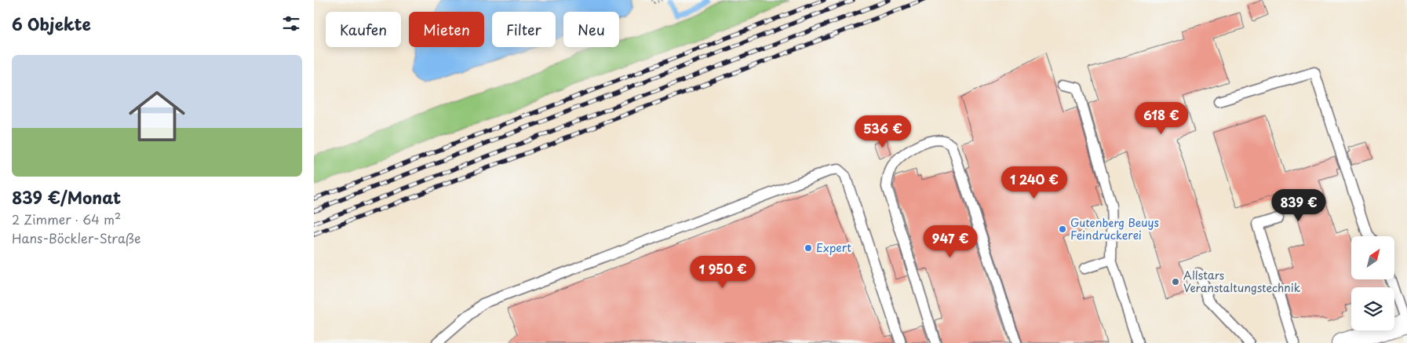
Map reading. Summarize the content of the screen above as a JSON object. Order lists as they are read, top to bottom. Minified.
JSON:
{"places":["Gutenberg Beuys Feindruckerei","Expert","Allstars Veranstaltungstechnik"],"north":"top right","page":{"heading":"6 Objekte","chip":["Kaufen","Mieten","Filter","Neu"],"list":[{"name":"839 €/Monat","note":"2 Zimmer · 64 m² · Hans-Böckler-Straße"}],"price":["618 €","536 €","1 240 €","839 €","947 €","1 950 €"]}}
